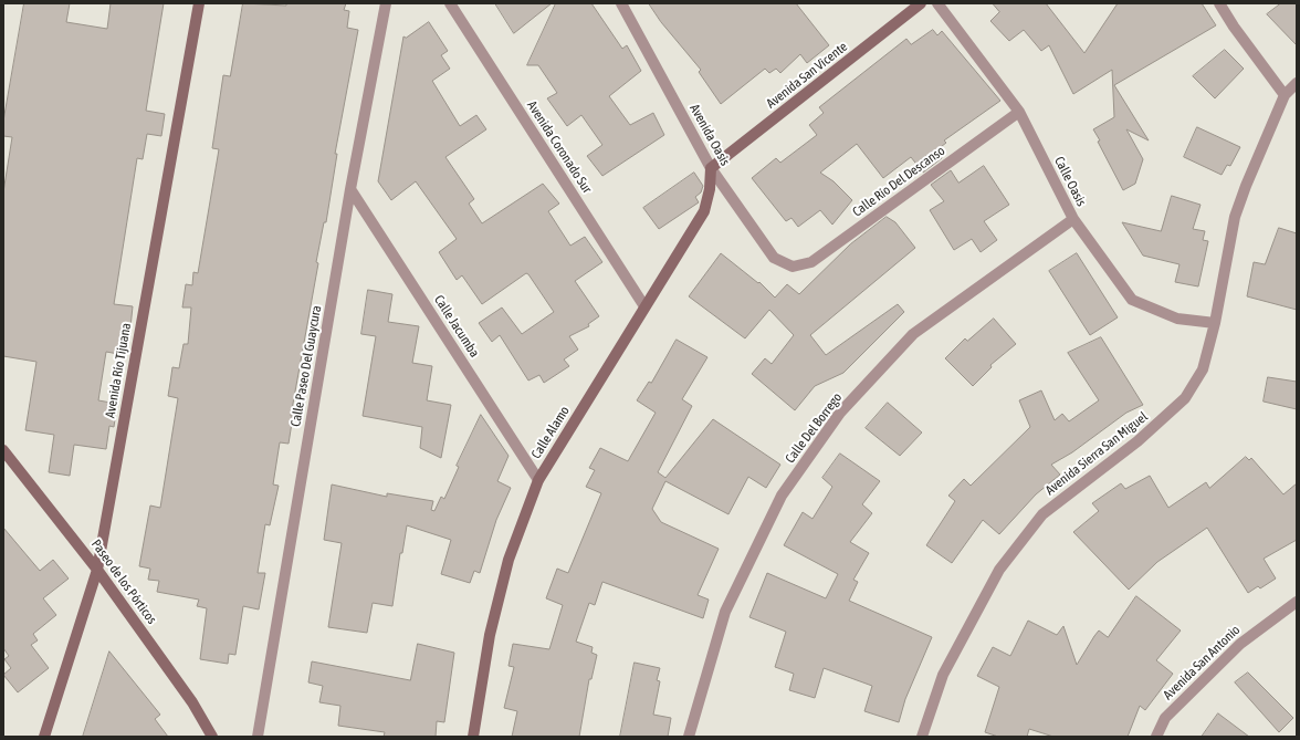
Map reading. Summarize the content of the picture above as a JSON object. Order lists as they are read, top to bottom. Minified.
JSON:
{"streets":{"street":["Avenida San Vicente","Avenida Oasis","Avenida Coronado Sur","Calle Río Del Descanso","Calle Oasis","Calle Jacumba","Calle Paseo Del Guaycura","Avenida Río Tijuana","Calle Del Borrego","Calle Alamo","Avenida Sierra San Miguel","Paseo de los Pórticos","Avenida San Antonio"]},"crossings":[["Avenida San Vicente","Avenida Oasis"],["Avenida San Vicente","Calle Alamo"],["Avenida Oasis","Calle Río Del Descanso"],["Avenida Oasis","Calle Alamo"],["Avenida Coronado Sur","Calle Alamo"],["Calle Río Del Descanso","Calle Oasis"],["Calle Oasis","Calle Del Borrego"],["Calle Oasis","Avenida Sierra San Miguel"],["Calle Jacumba","Calle Paseo Del Guaycura"],["Calle Jacumba","Calle Alamo"],["Avenida Río Tijuana","Paseo de los Pórticos"]]}
